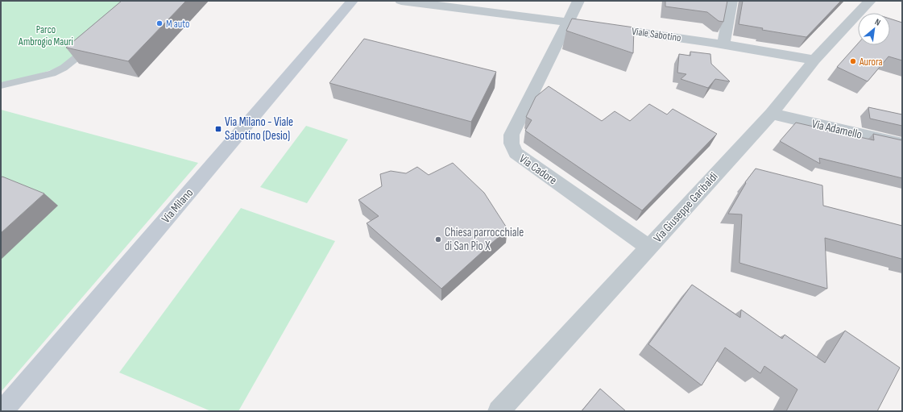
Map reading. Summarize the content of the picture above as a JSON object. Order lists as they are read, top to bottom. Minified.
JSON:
{"streets":{"main road":["Via Milano"],"street":["Viale Sabotino","Via Adamello","Via Cadore","Via Giuseppe Garibaldi"]},"crossings":[["Viale Sabotino","Via Cadore"],["Viale Sabotino","Via Giuseppe Garibaldi"],["Via Adamello","Via Giuseppe Garibaldi"],["Via Cadore","Via Giuseppe Garibaldi"]],"parks":["Parco Ambrogio Mauri"],"places":{"other":["M auto","Aurora","Chiesa parrocchiale di San Pio X"],"transit":["Via Milano - Viale Sabotino (Desio)"]},"north":"top right"}
